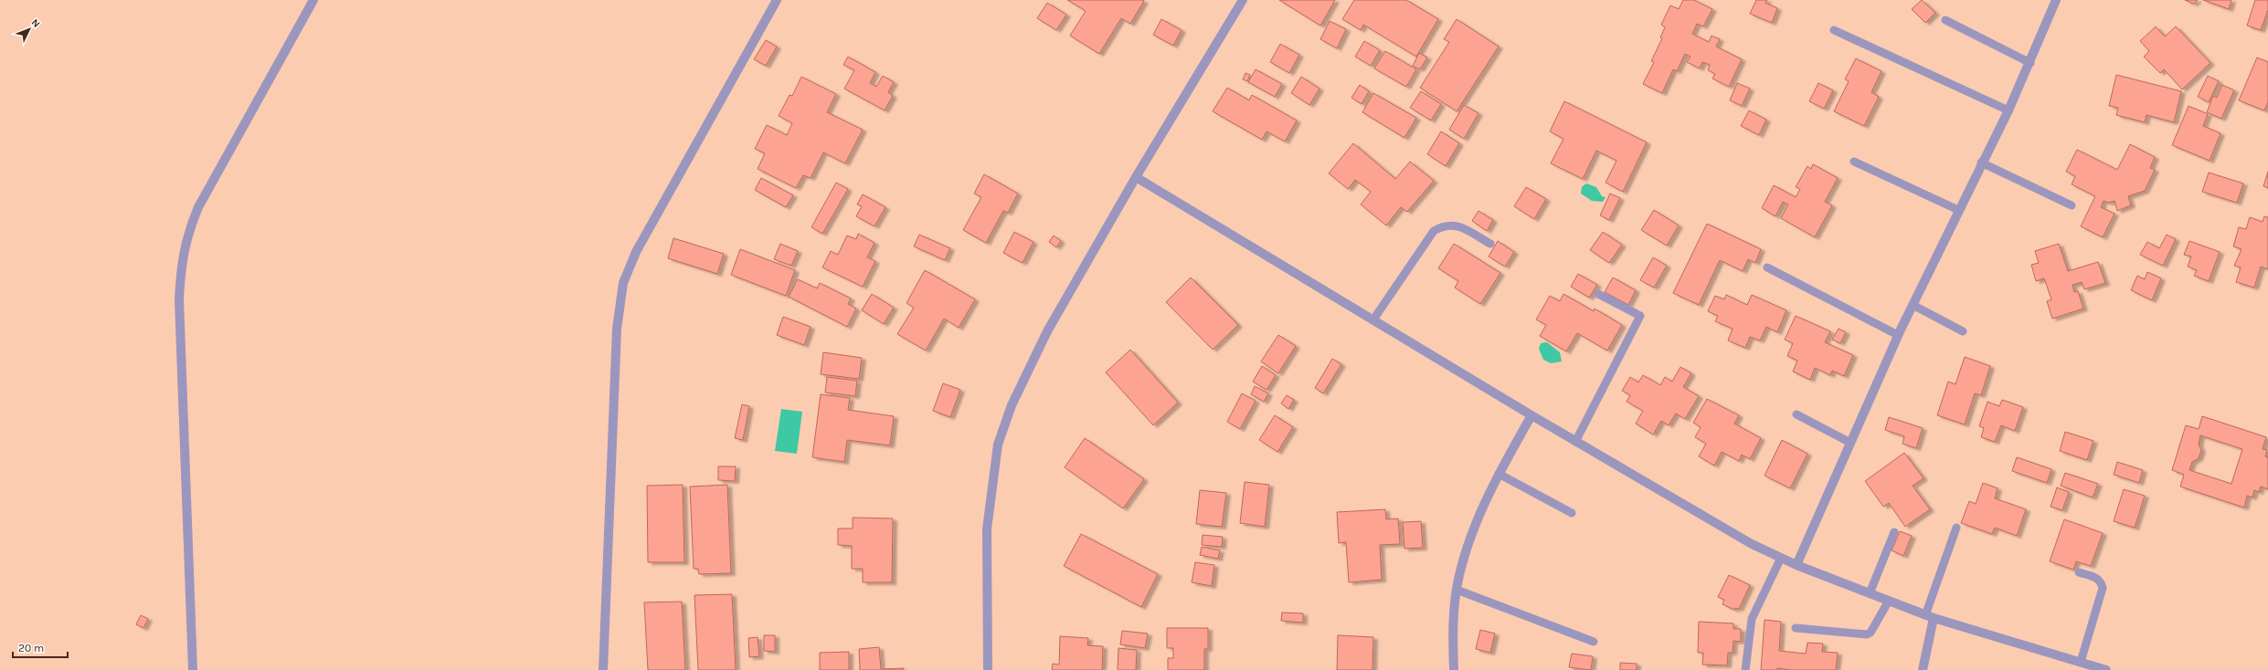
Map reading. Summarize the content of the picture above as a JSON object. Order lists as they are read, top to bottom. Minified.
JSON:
{"scale_bar":"20 m","north":"top right"}
